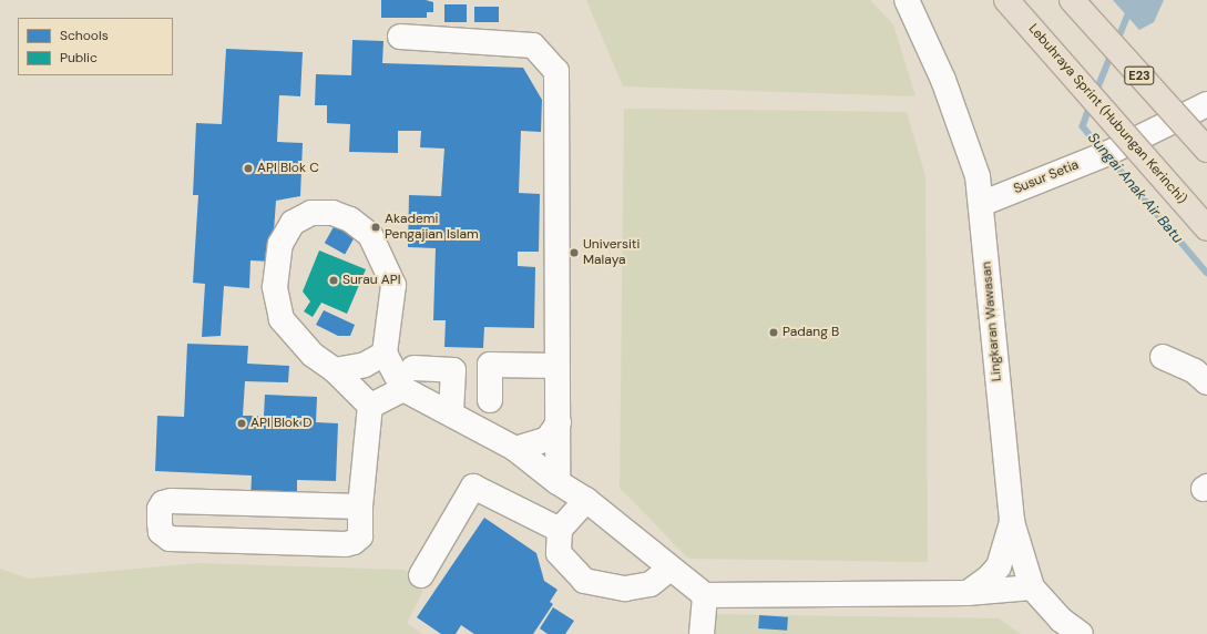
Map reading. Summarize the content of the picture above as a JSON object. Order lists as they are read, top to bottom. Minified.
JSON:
{"streets":{"highway":["E23","Lebuhraya Sprint (Hubungan Kerinchi)"],"street":["Susur Setia","Lingkaran Wawasan"]},"crossings":[["Susur Setia","Lingkaran Wawasan"]],"water":["Sungai Anak Air Batu"],"places":["API Blok C","Akademi Pengajian Islam","Universiti Malaya","Surau API","Padang B","API Blok D"],"legend":["Schools","Public"]}
